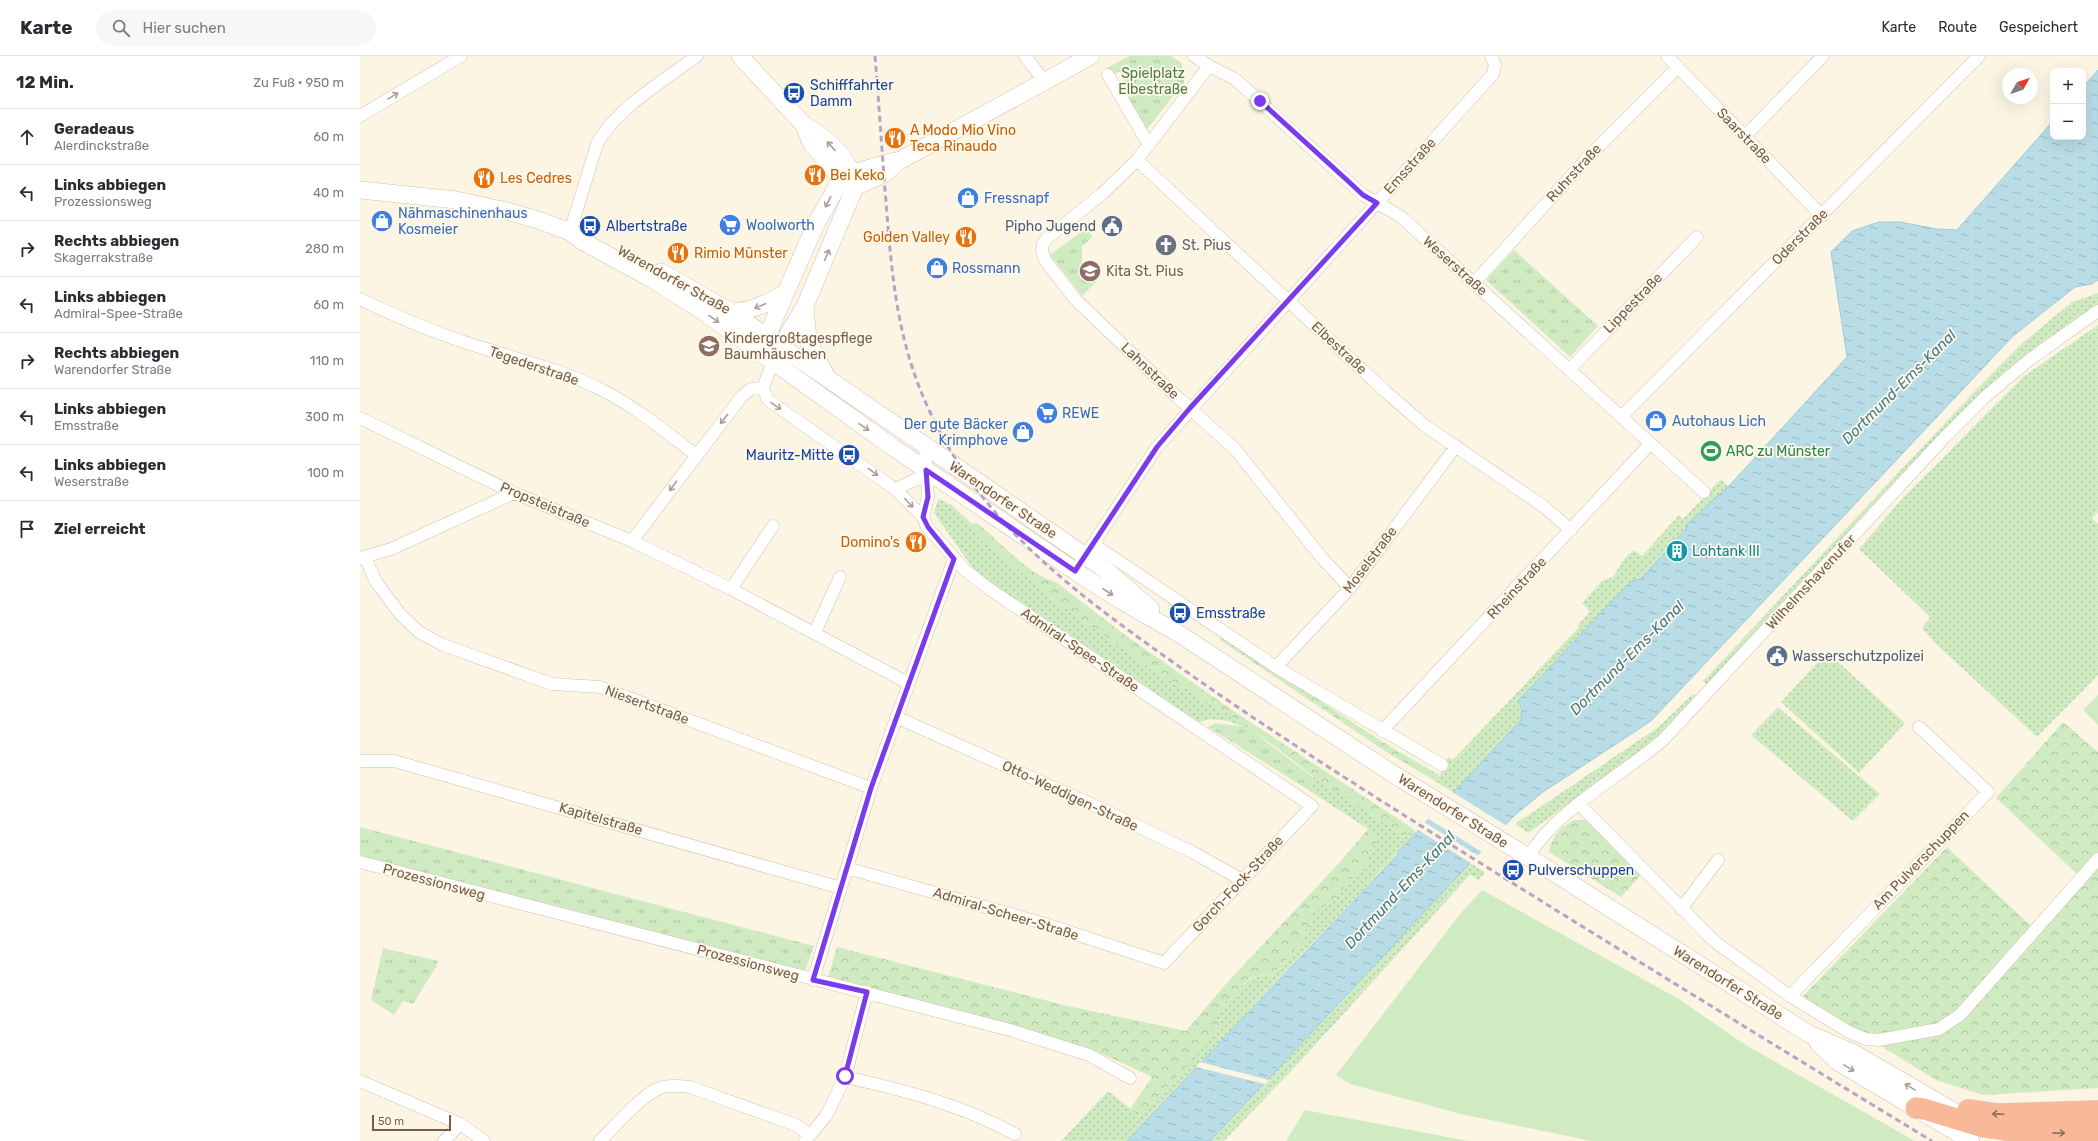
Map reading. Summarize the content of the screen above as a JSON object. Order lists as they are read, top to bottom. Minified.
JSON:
{"streets":{"main road":["Warendorfer Straße"],"street":["Saarstraße","Emsstraße","Ruhrstraße","Oderstraße","Weserstraße","Lippestraße","Elbestraße","Tegederstraße","Lahnstraße","Propsteistraße","Moselstraße","Wilhelmshavenufer","Rheinstraße","Admiral-Spee-Straße","Niesertstraße","Otto-Weddigen-Straße","Kapitelstraße","Am Pulverschuppen","Prozessionsweg","Gorch-Fock-Straße","Admiral-Scheer-Straße"]},"crossings":[["Saarstraße","Ruhrstraße"],["Saarstraße","Oderstraße"],["Emsstraße","Weserstraße"],["Emsstraße","Warendorfer Straße"],["Emsstraße","Elbestraße"],["Emsstraße","Lahnstraße"],["Ruhrstraße","Weserstraße"],["Oderstraße","Weserstraße"],["Weserstraße","Lippestraße"],["Weserstraße","Rheinstraße"],["Warendorfer Straße","Moselstraße"],["Warendorfer Straße","Wilhelmshavenufer"],["Warendorfer Straße","Rheinstraße"],["Warendorfer Straße","Am Pulverschuppen"],["Elbestraße","Lahnstraße"],["Elbestraße","Moselstraße"],["Elbestraße","Rheinstraße"],["Lahnstraße","Moselstraße"],["Admiral-Spee-Straße","Gorch-Fock-Straße"],["Otto-Weddigen-Straße","Gorch-Fock-Straße"],["Gorch-Fock-Straße","Admiral-Scheer-Straße"]],"water":["Dortmund-Ems-Kanal"],"parks":["Spielplatz Elbestraße"],"places":{"bus stop":["Schifffahrter Damm","Albertstraße","Mauritz-Mitte","Emsstraße","Pulverschuppen"],"restaurant":["A Modo Mio Vino Teca Rinaudo","Bei Keko","Les Cedres","Golden Valley","Rimio Münster","Domino's"],"shop":["Fressnapf","Nähmaschinenhaus Kosmeier","Rossmann","Autohaus Lich","Der gute Bäcker Krimphove"],"supermarket":["Woolworth","REWE"],"public building":["Pipho Jugend","Wasserschutzpolizei"],"church":["St. Pius"],"school or university":["Kita St. Pius","Kindergroßtagespflege Baumhäuschen"],"sports":["ARC zu Münster"],"building":["Lohtank III"]},"scale_bar":"50 m","north":"top right","page":{"header":"Karte","search":"Hier suchen","nav":["Karte","Route","Gespeichert"],"heading":["12 Min.","Zu Fuß · 950 m"],"map_buttons":["+","−"],"list":[["Geradeaus","Alerdinckstraße","60 m"],["Links abbiegen","Prozessionsweg","40 m"],["Rechts abbiegen","Skagerrakstraße","280 m"],["Links abbiegen","Admiral-Spee-Straße","60 m"],["Rechts abbiegen","Warendorfer Straße","110 m"],["Links abbiegen","Emsstraße","300 m"],["Links abbiegen","Weserstraße","100 m"],"Ziel erreicht"],"scale":"50 m"}}
